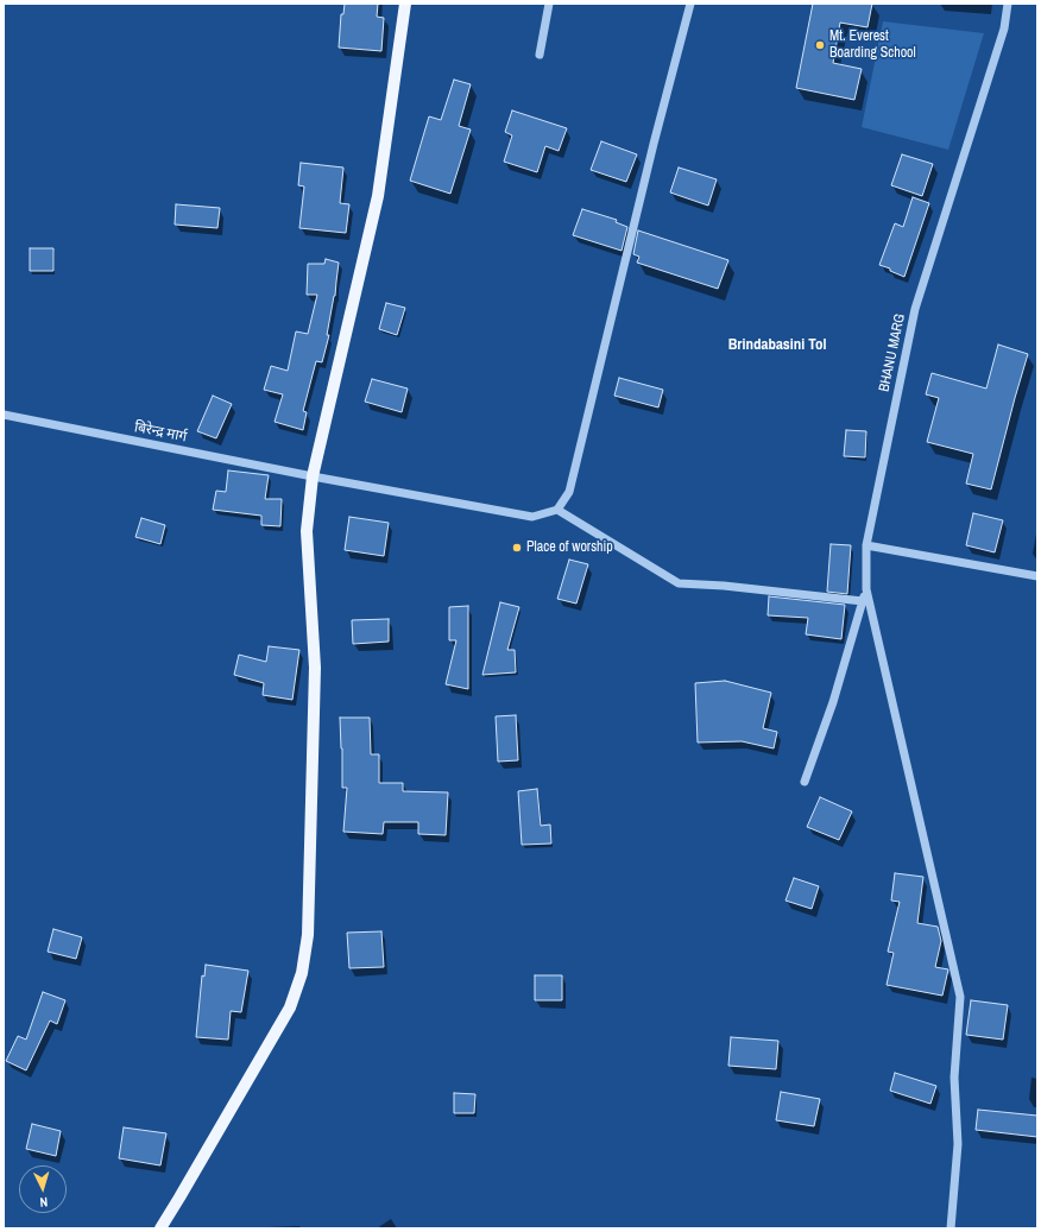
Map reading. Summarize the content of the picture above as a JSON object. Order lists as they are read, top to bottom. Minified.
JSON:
{"streets":{"street":["BHANU MARG","बिरेन्द्र मार्ग"]},"districts":["Brindabasini Tol"],"places":["Mt. Everest Boarding School","Place of worship"],"north":"bottom"}
